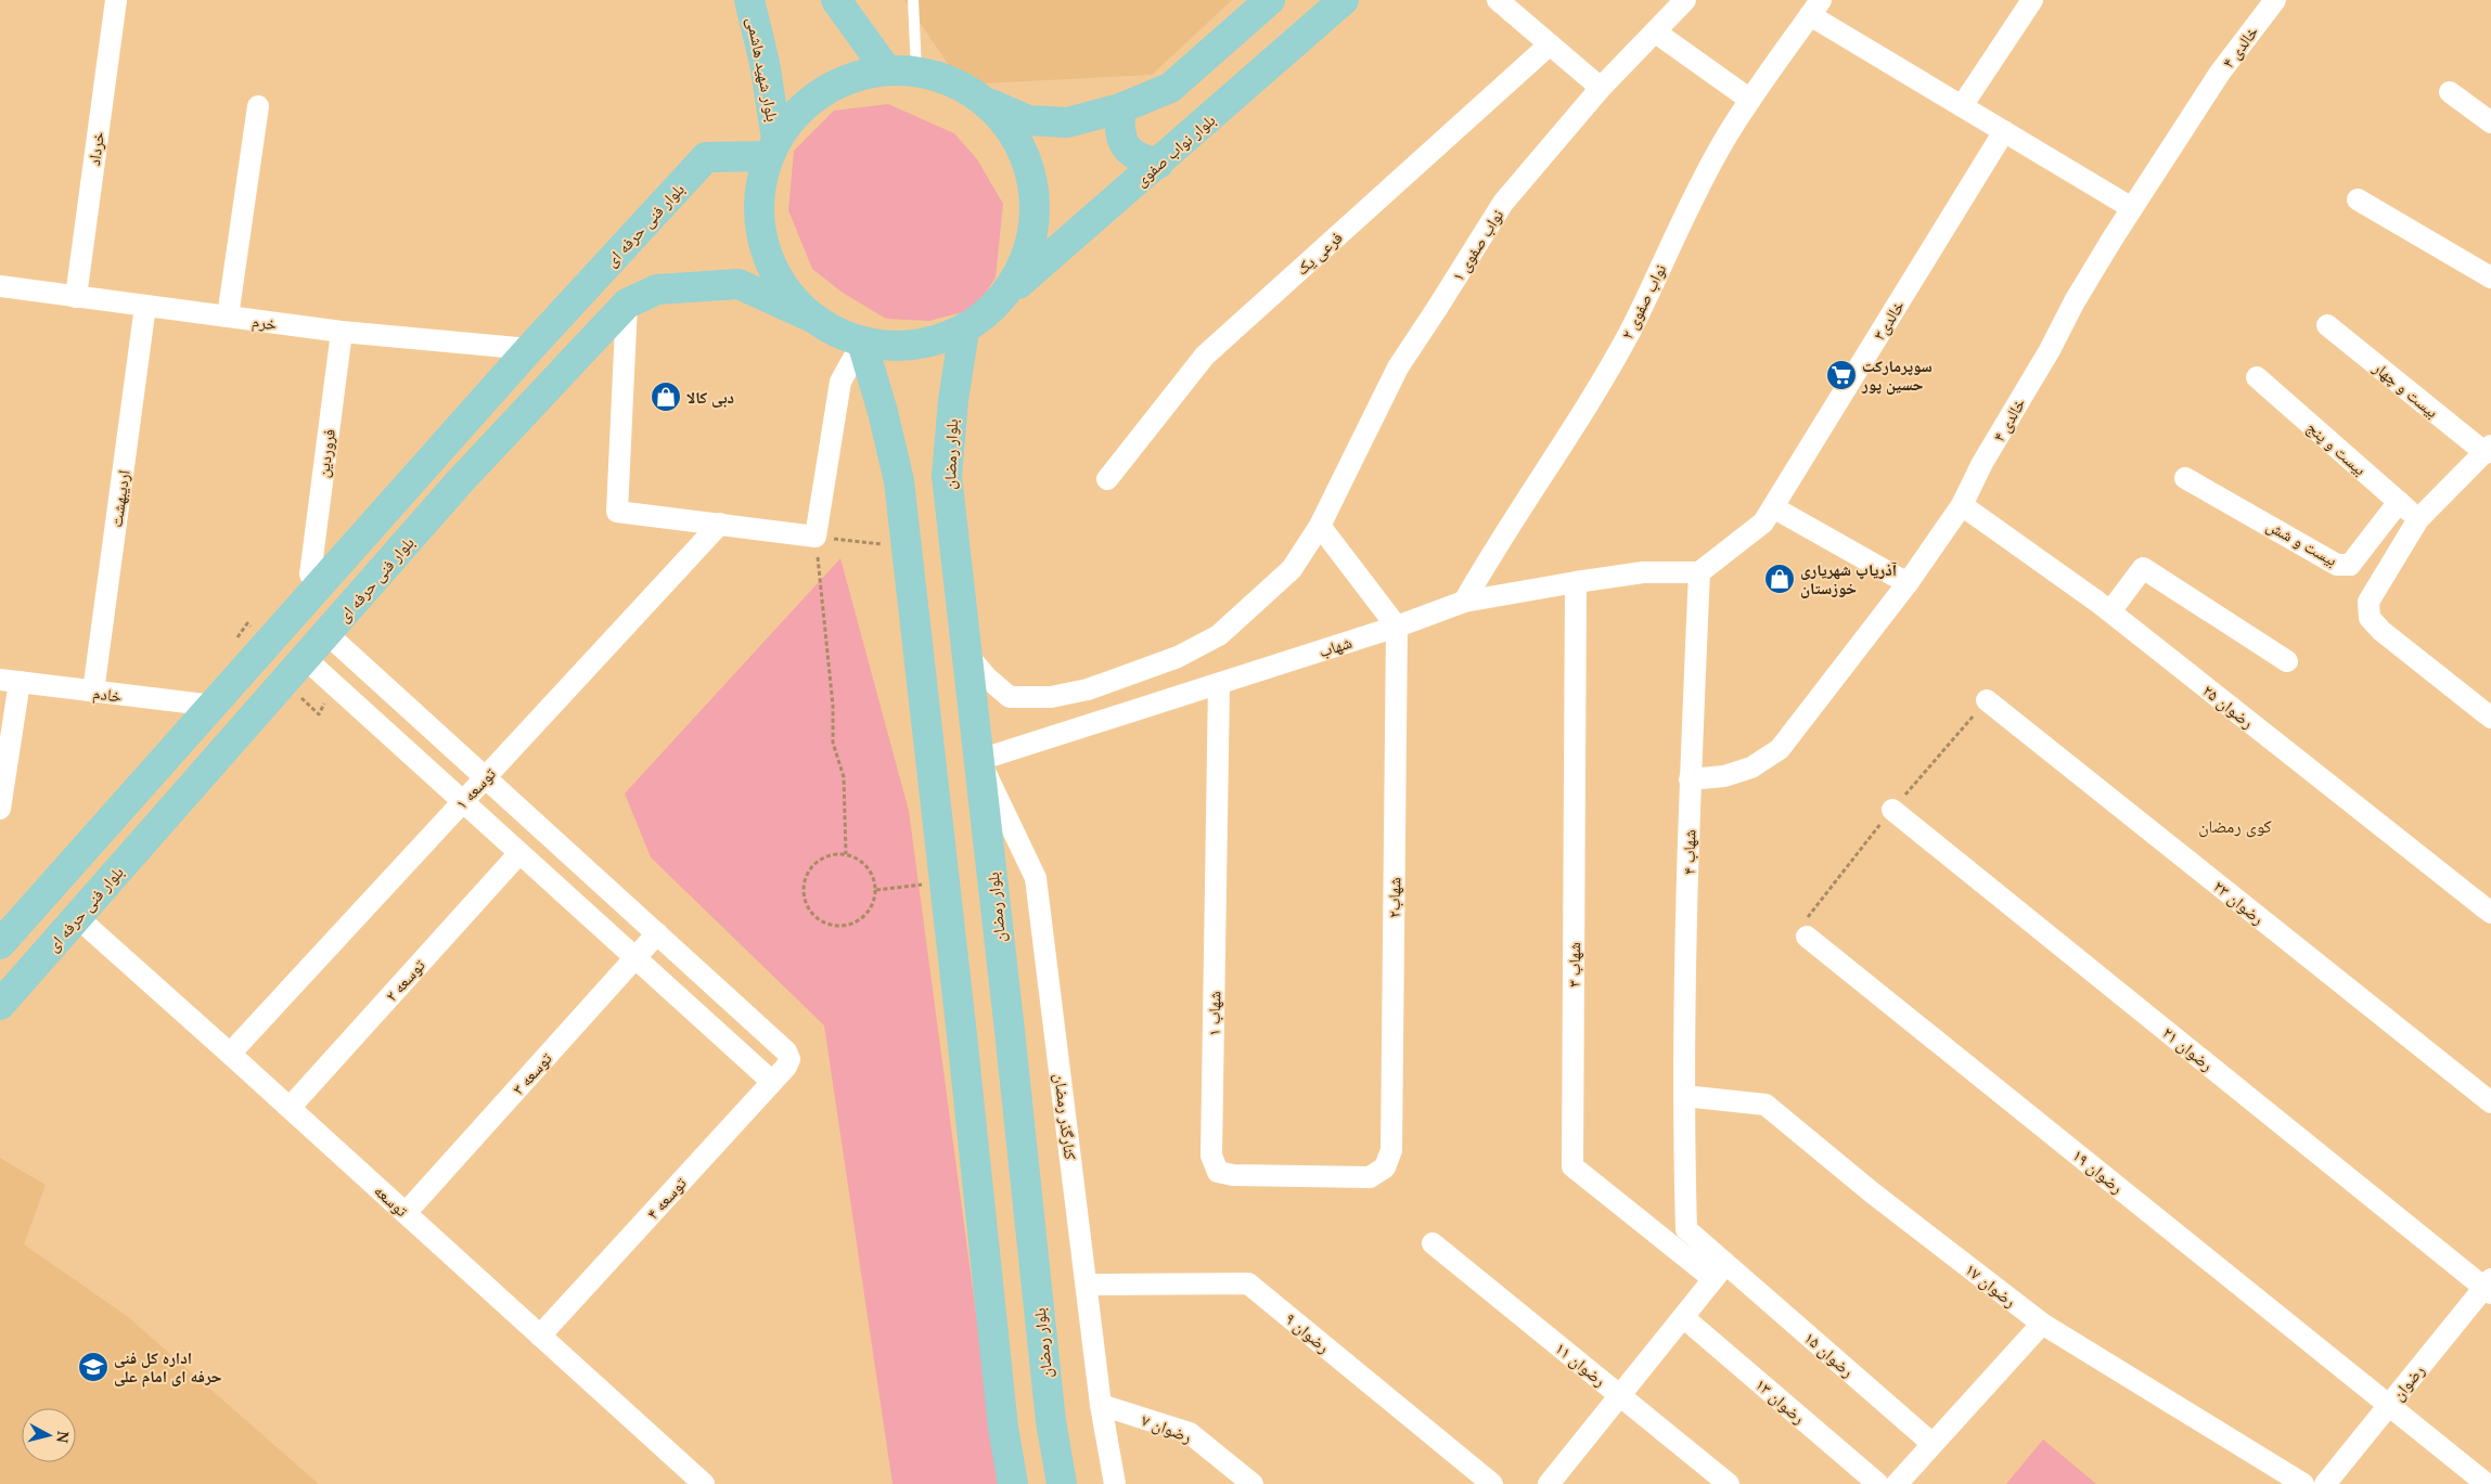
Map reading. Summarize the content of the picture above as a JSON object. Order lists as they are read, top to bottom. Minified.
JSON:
{"streets":{"main road":["بلوار شهید هاشمی","بلوار نواب صفوی","بلوار فنی حرفه ای","بلوار رمضان"],"street":["خالدی ۴","خرداد","نواب صفوی ۱","فرعی یک","نواب صفوی ۲","خالدی۳","خرم","بیست و چهار","بیست و پنج","فروردین","اردیبهشت","بیست و شش","شهاب","خادم","رضوان ۲۵","توسعه ۱","شهاب ۴","شهاب۲","رضوان ۲۳","شهاب ۳","توسعه ۲","شهاب ۱","رضوان ۲۱","توسعه ۳","کنارگذر رمضان","رضوان ۱۹","توسعه ۴","توسعه","رضوان ۱۷","رضوان ۹","رضوان ۱۵","رضوان ۱۱","رضوان","رضوان ۱۳","رضوان ۷"]},"crossings":[["خالدی ۴","رضوان ۲۵"],["خالدی ۴","شهاب ۴"],["بلوار شهید هاشمی","بلوار فنی حرفه ای"],["خرداد","خرم"],["بلوار نواب صفوی","بلوار فنی حرفه ای"],["بلوار نواب صفوی","بلوار رمضان"],["بلوار فنی حرفه ای","خرم"],["بلوار فنی حرفه ای","خادم"],["بلوار فنی حرفه ای","توسعه"],["نواب صفوی ۱","بلوار رمضان"],["نواب صفوی ۲","شهاب"],["خالدی۳","شهاب"],["خالدی۳","شهاب ۴"],["خرم","فروردین"],["خرم","اردیبهشت"],["بیست و پنج","بیست و شش"],["بلوار رمضان","شهاب"],["بلوار رمضان","کنارگذر رمضان"],["اردیبهشت","خادم"],["شهاب","شهاب ۴"],["شهاب","شهاب۲"],["شهاب","شهاب ۳"],["شهاب","شهاب ۱"],["شهاب","کنارگذر رمضان"],["توسعه ۱","توسعه"],["شهاب ۴","شهاب ۳"],["شهاب ۴","رضوان ۱۷"],["شهاب ۴","رضوان ۱۵"],["شهاب۲","شهاب ۱"],["شهاب ۳","رضوان ۱۵"],["توسعه ۲","توسعه"],["رضوان ۲۱","رضوان"],["توسعه ۳","توسعه ۴"],["توسعه ۳","توسعه"],["کنارگذر رمضان","رضوان ۹"],["کنارگذر رمضان","رضوان ۷"],["رضوان ۱۹","رضوان"],["توسعه ۴","توسعه"]],"districts":["کوی رمضان"],"places":{"supermarket":["سوپرمارکت حسین پور"],"shop":["دبی کالا","آذریاپ شهریاری خوزستان"],"school or university":["اداره کل فنی حرفه ای امام علی"]},"north":"right"}
